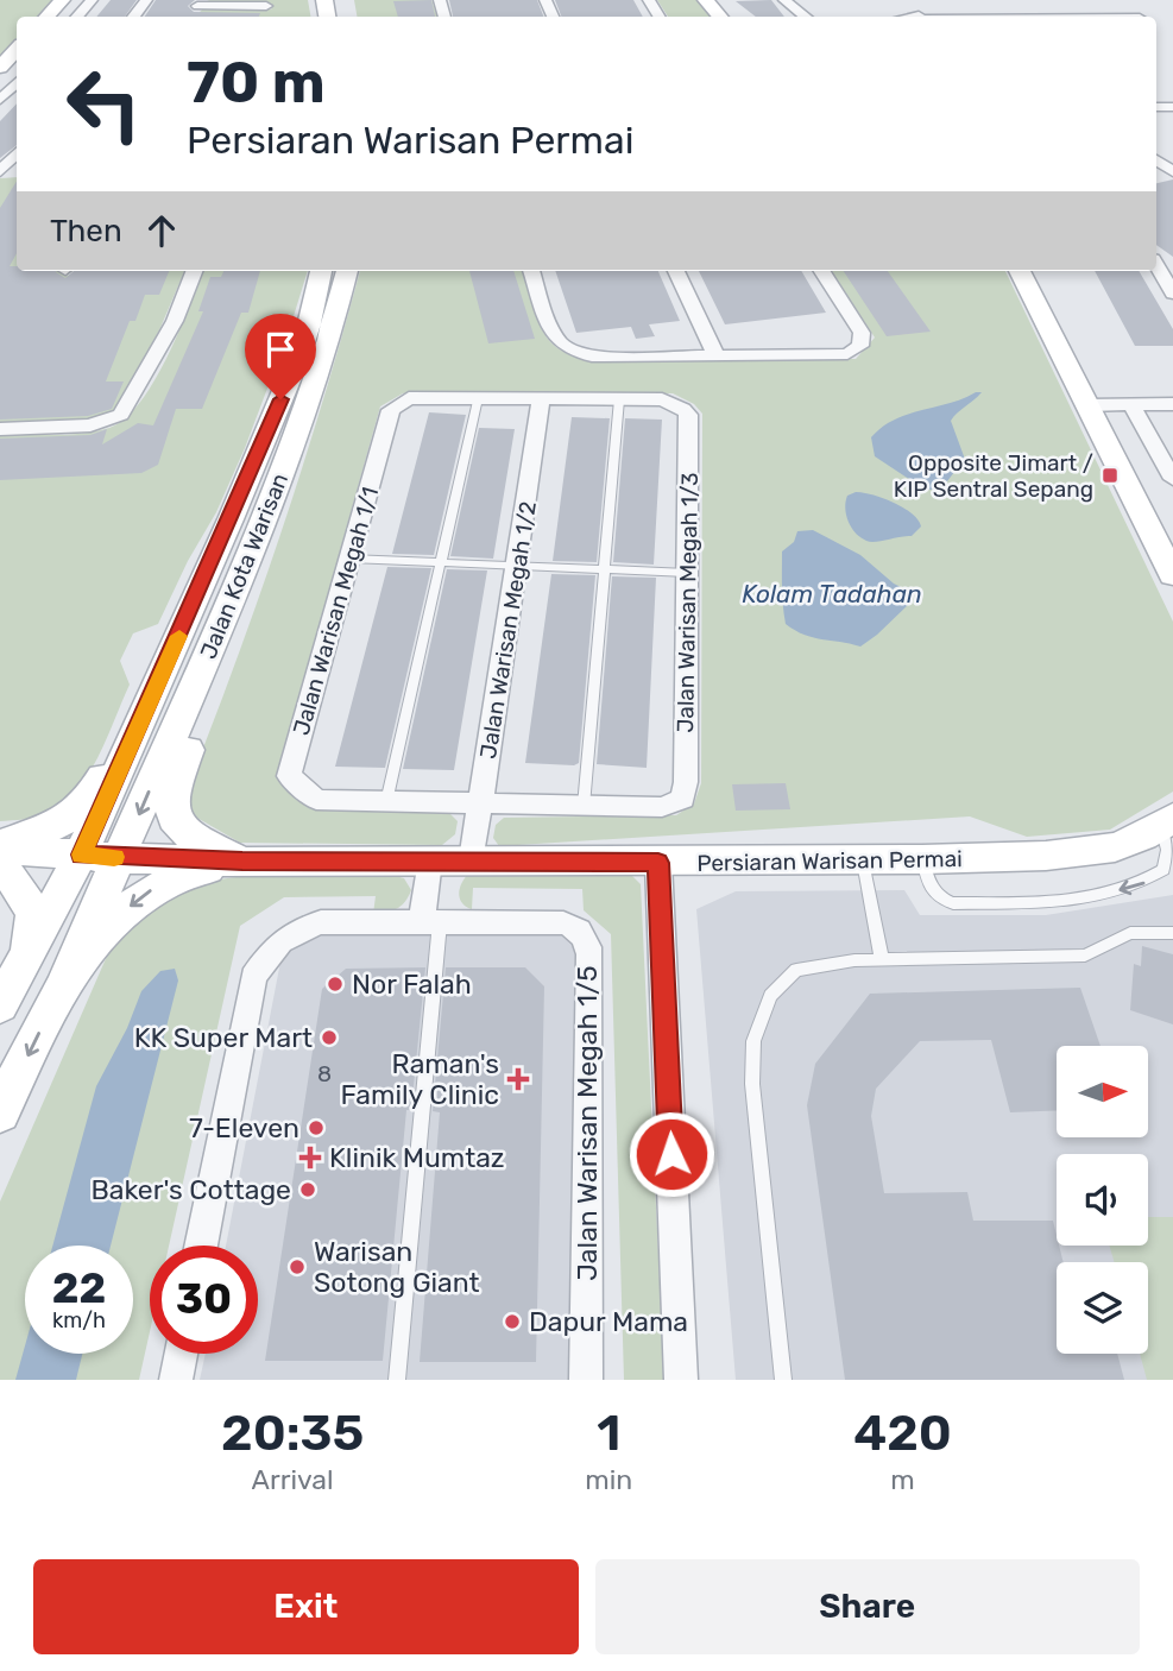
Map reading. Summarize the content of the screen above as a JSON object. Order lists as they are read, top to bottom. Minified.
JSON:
{"streets":{"street":["Jalan Kota Warisan","Jalan Warisan Megah 1/3","Jalan Warisan Megah 1/1","Jalan Warisan Megah 1/2","Persiaran Warisan Permai","Jalan Warisan Megah 1/5"]},"crossings":[["Jalan Warisan Megah 1/2","Persiaran Warisan Permai"]],"water":["Kolam Tadahan"],"places":{"transit":["Opposite Jimart / KIP Sentral Sepang"],"other":["Nor Falah","KK Super Mart","7-Eleven","Baker's Cottage","Warisan Sotong Giant","Dapur Mama"],"health":["Raman's Family Clinic","Klinik Mumtaz"]},"house_numbers":["8"],"north":"right","page":{"turn":["70 m","Persiaran Warisan Permai"],"then":"Then","speed":"22 km/h","limit":"30","eta":["20:35","Arrival","1","min","420","m"],"buttons":["Exit","Share"]}}
